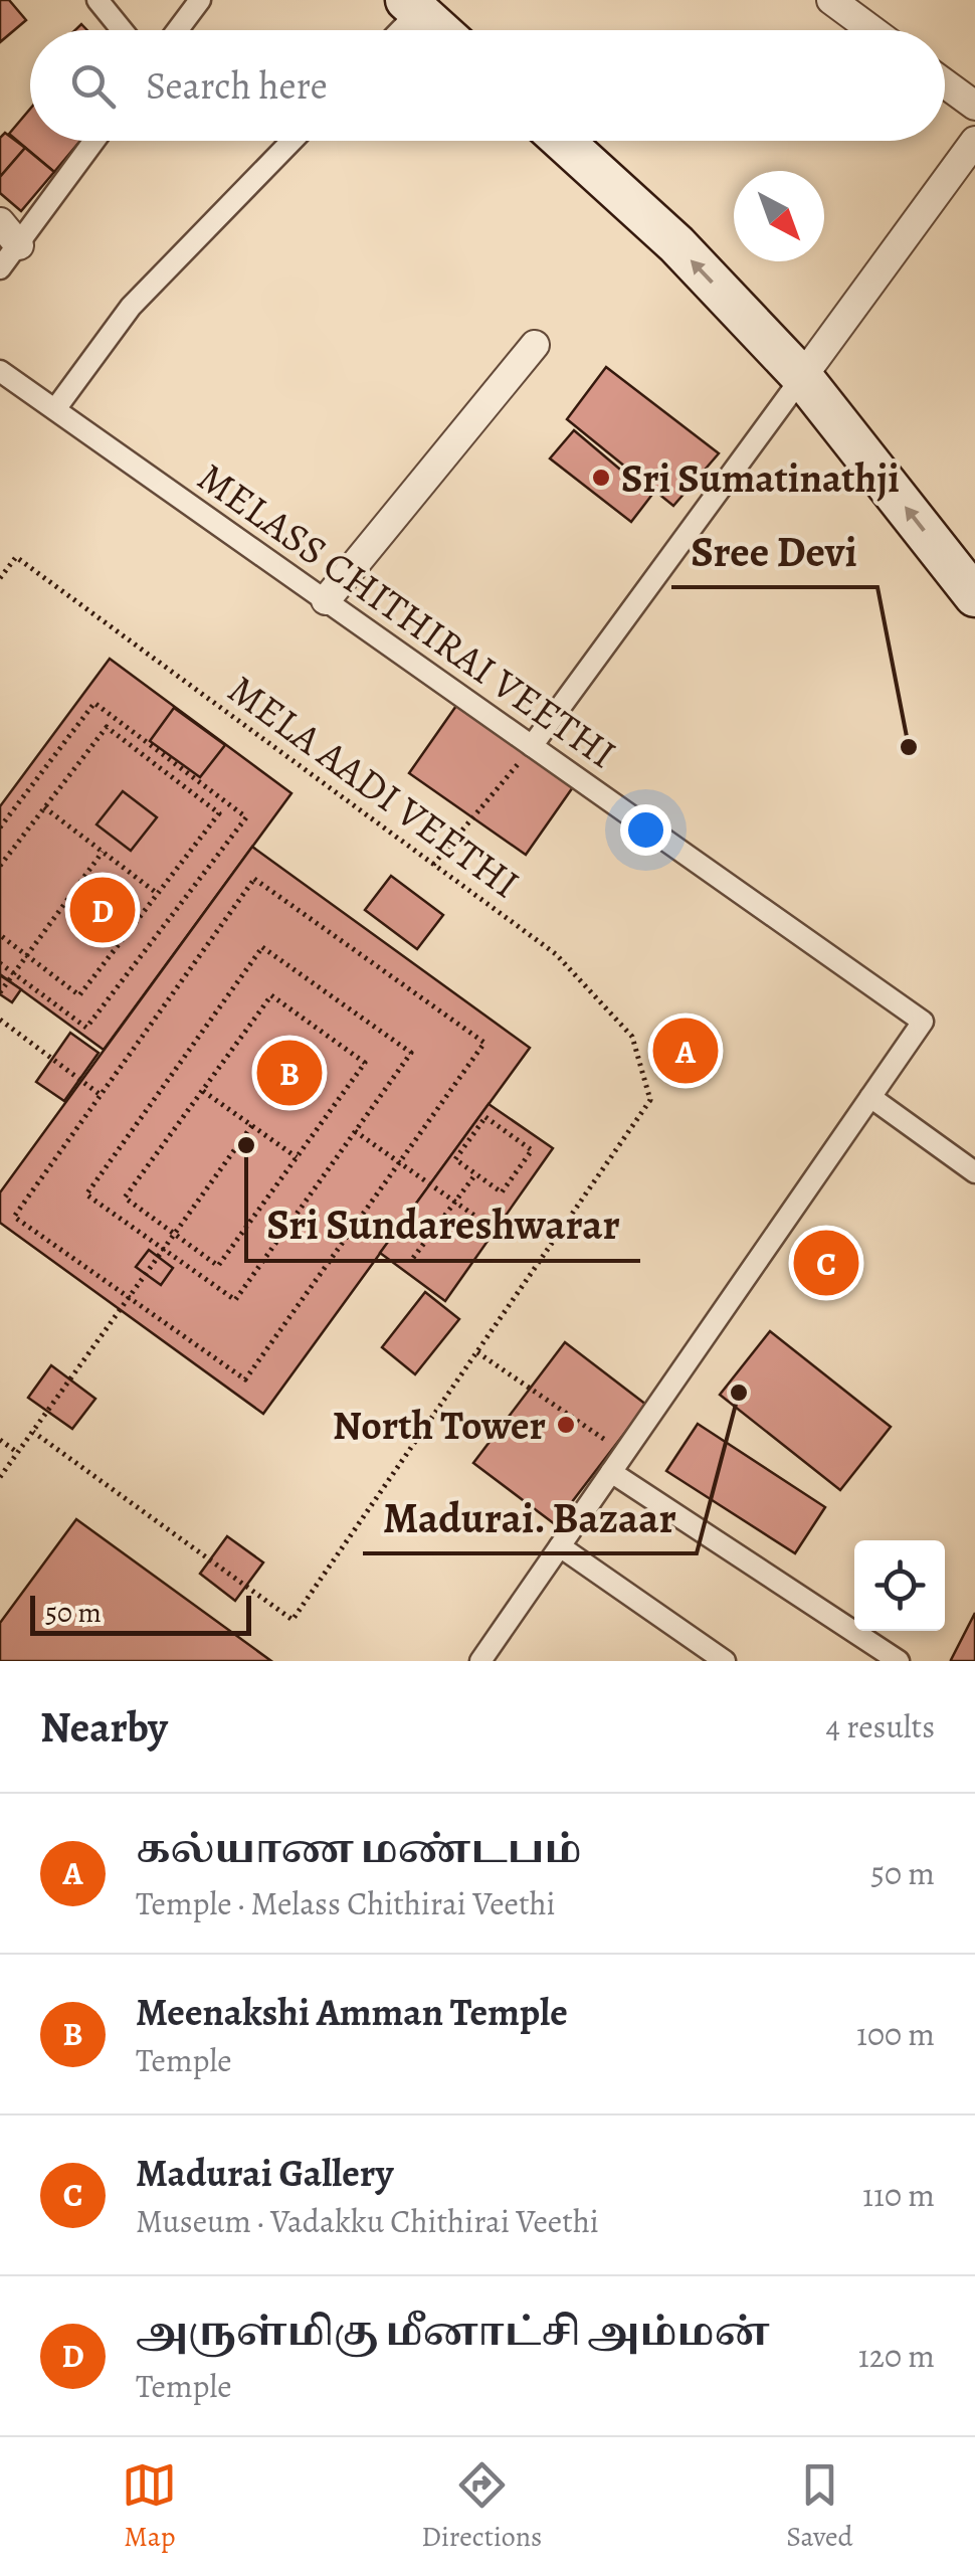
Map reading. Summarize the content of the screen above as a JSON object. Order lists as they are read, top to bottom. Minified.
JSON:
{"streets":{"street":["MELASS CHITHIRAI VEETHI"],"path":["MELA AADI VEETHI"]},"places":["Sri Sumatinathji","Sree Devi","Sri Sundareshwarar","Madurai. Bazaar","North Tower"],"scale_bar":"50 m","north":"bottom right","page":{"search":"Search here","pins":["D","A","B","C"],"scale":"50 m","heading":["Nearby","4 results"],"list":[{"mark":"A","name":"கல்யாண மண்டபம்","note":"Temple · Melass Chithirai Veethi","value":"50 m"},{"mark":"B","name":"Meenakshi Amman Temple","note":"Temple","value":"100 m"},{"mark":"C","name":"Madurai Gallery","note":"Museum · Vadakku Chithirai Veethi","value":"110 m"},{"mark":"D","name":"அருள்மிகு மீனாட்சி அம்மன்","note":"Temple","value":"120 m"}],"nav":["Map","Directions","Saved"]}}
